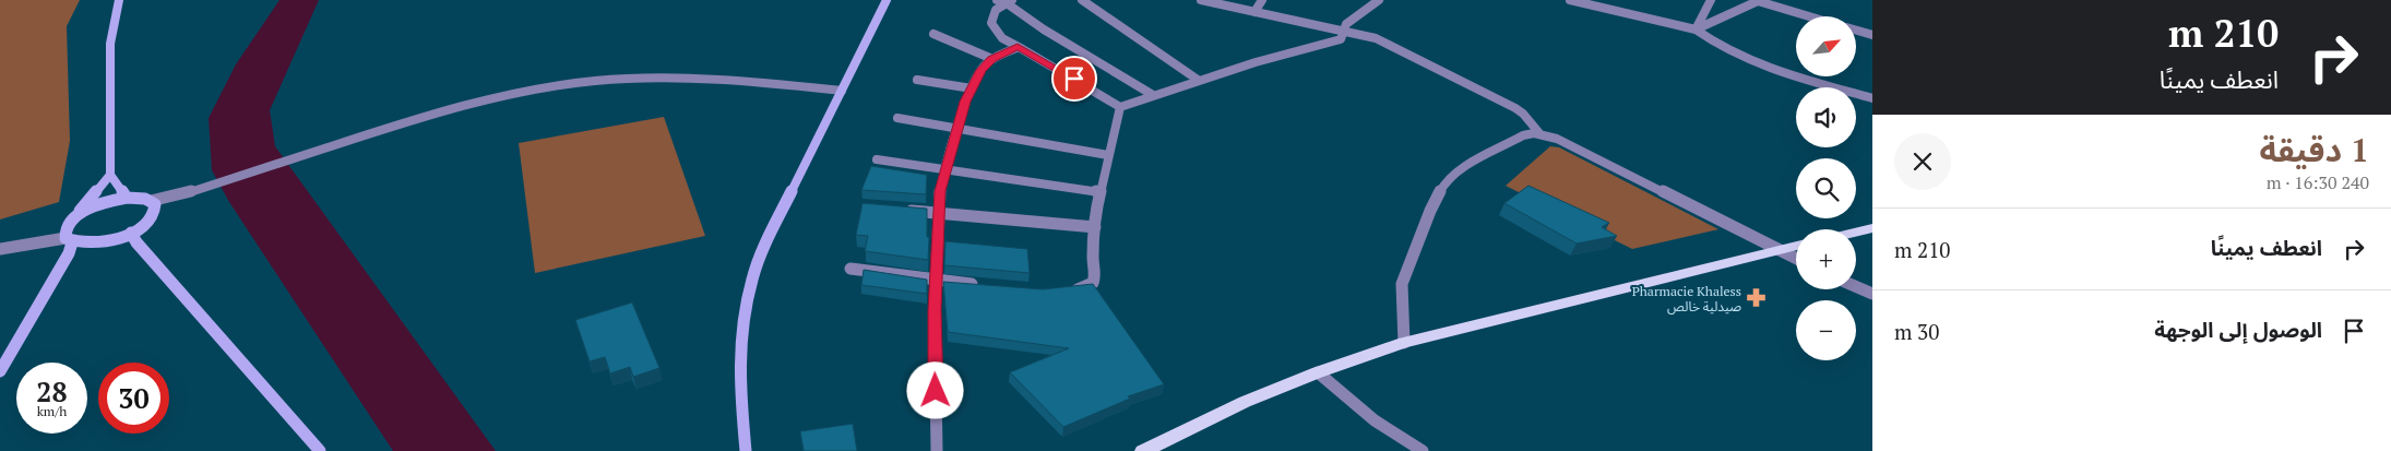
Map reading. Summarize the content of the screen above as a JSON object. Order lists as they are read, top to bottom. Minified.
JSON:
{"places":{"pharmacy":["Pharmacie Khaless صيدلية خالص"]},"north":"top right","page":{"turn":["210 m","انعطف يمينًا"],"map_buttons":["+","−"],"heading":["1 دقيقة","240 m · 16:30"],"list":[{"name":"انعطف يمينًا","value":"210 m"},{"name":"الوصول إلى الوجهة","value":"30 m"}],"speed":"28 km/h","limit":"30"}}
